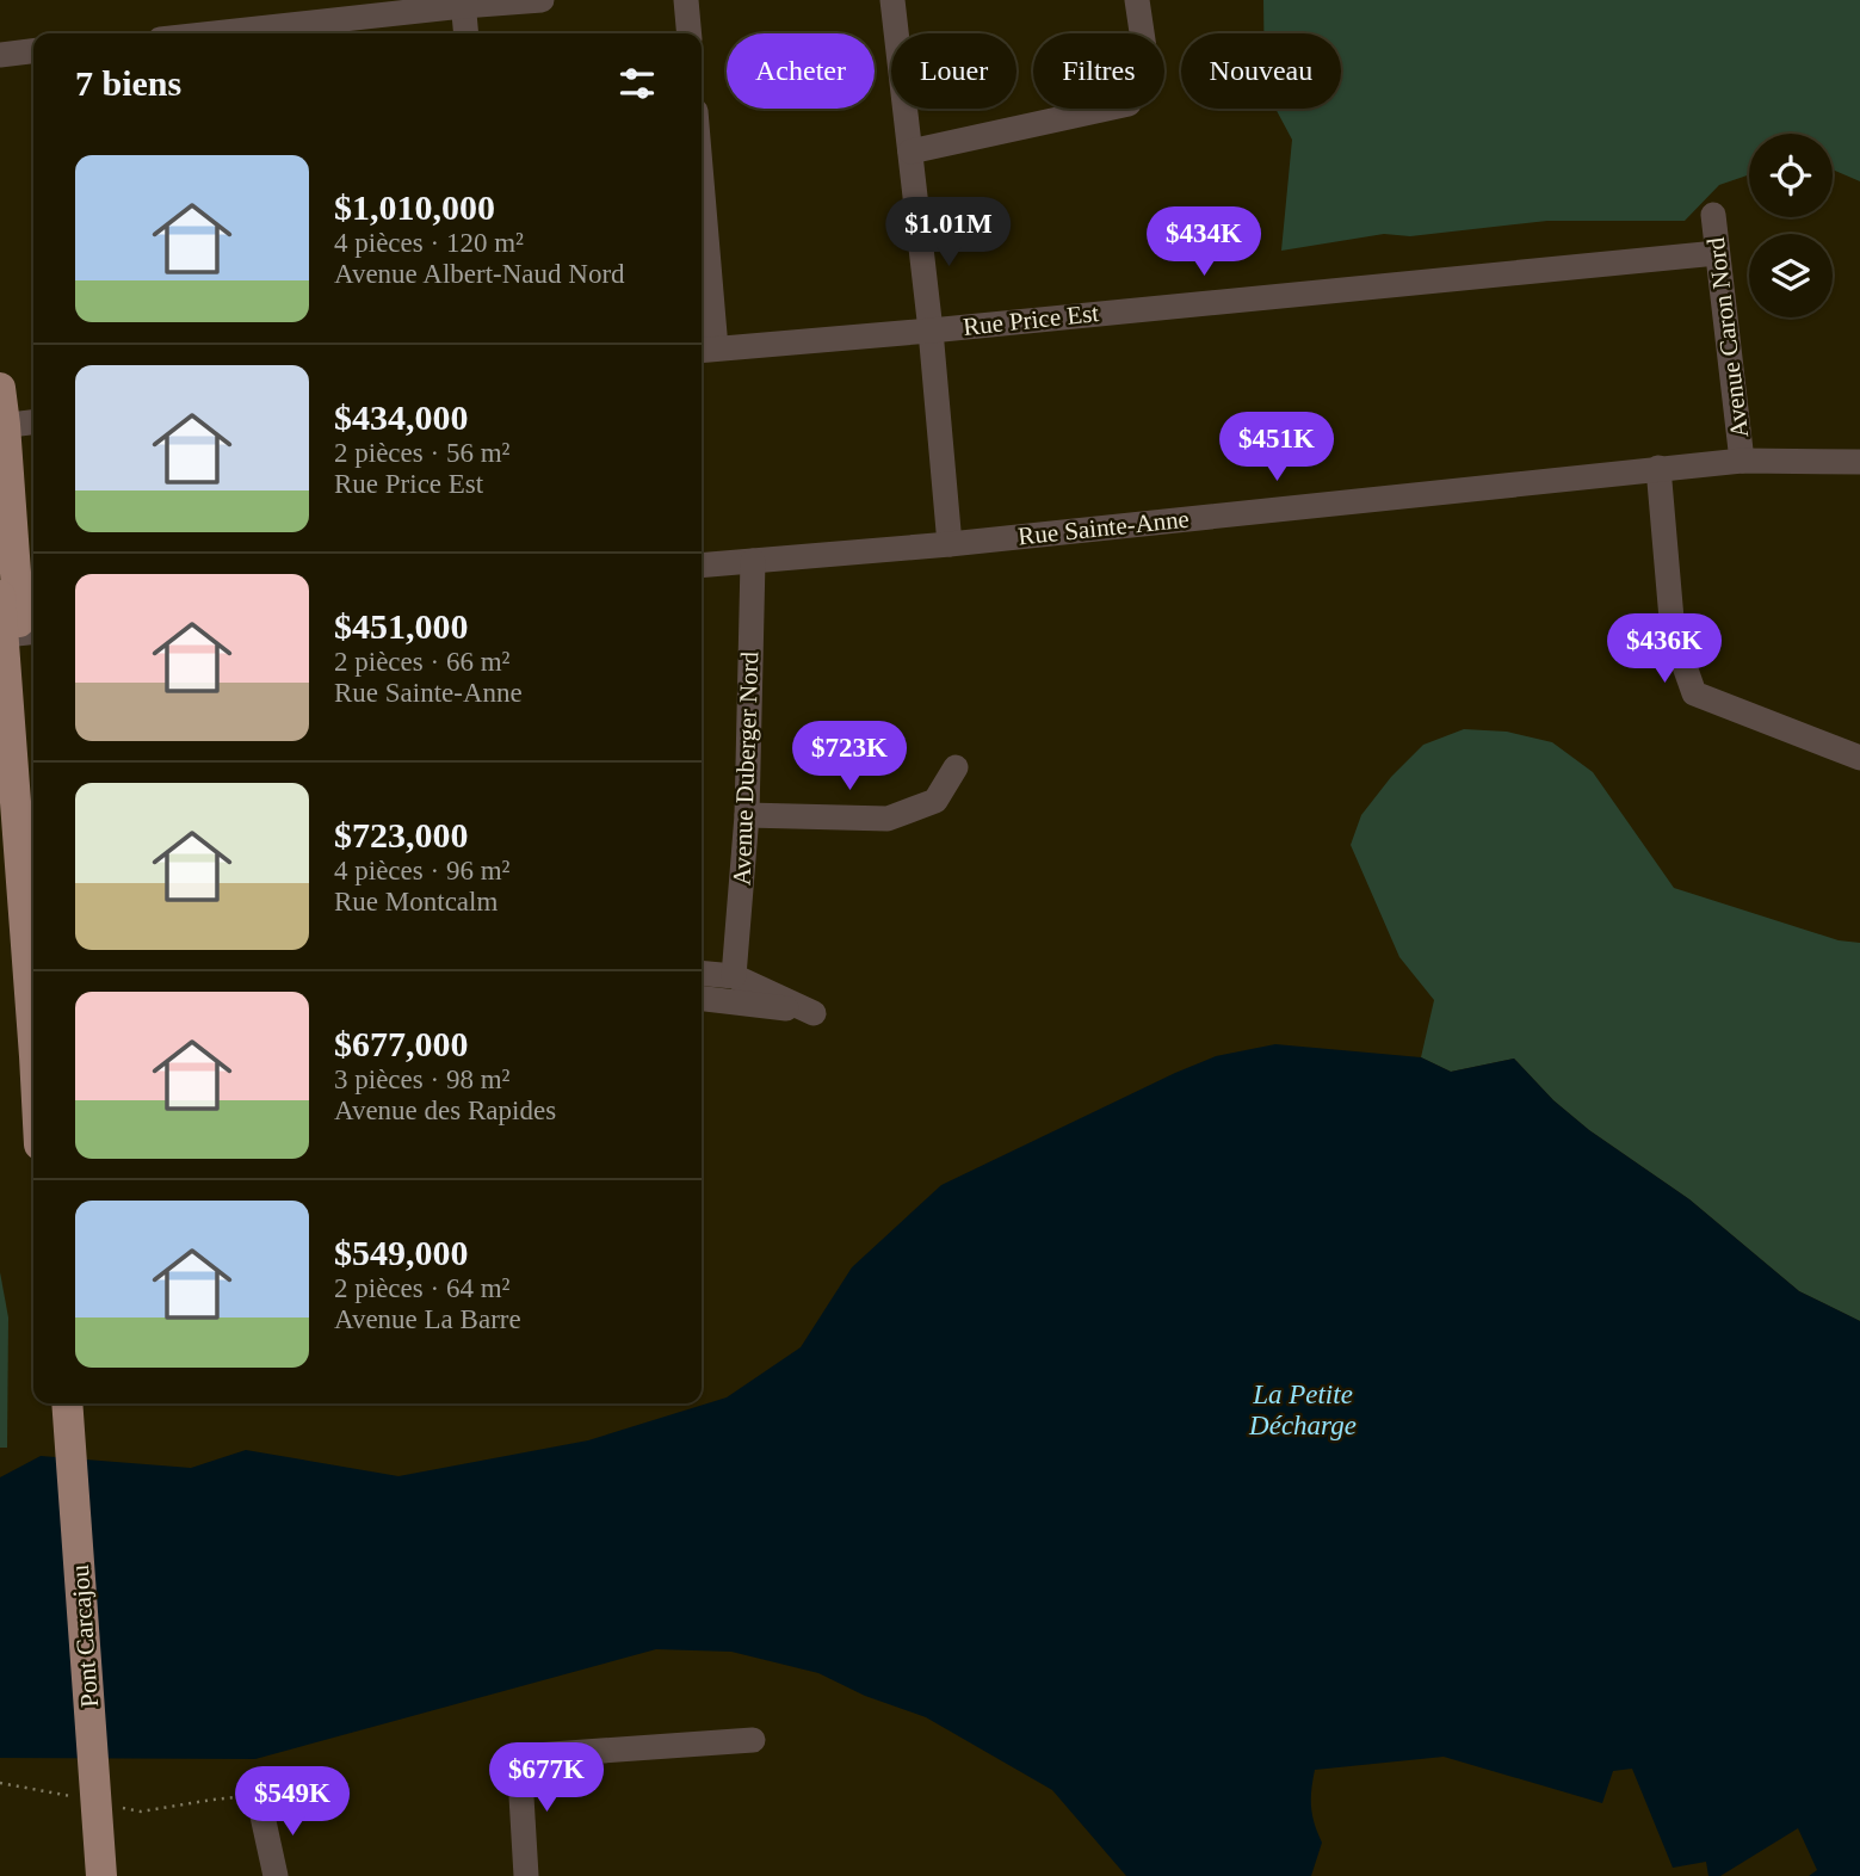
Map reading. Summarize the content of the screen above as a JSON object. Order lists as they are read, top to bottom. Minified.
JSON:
{"streets":{"main road":["Pont Carcajou"],"street":["Rue Price Est","Avenue Caron Nord","Rue Sainte-Anne","Avenue Duberger Nord"]},"crossings":[["Rue Price Est","Avenue Caron Nord"],["Avenue Caron Nord","Rue Sainte-Anne"],["Rue Sainte-Anne","Avenue Duberger Nord"]],"water":["La Petite Décharge"],"page":{"chip":["Acheter","Louer","Filtres","Nouveau"],"heading":"7 biens","list":[{"name":"$1,010,000","note":"4 pièces · 120 m² · Avenue Albert-Naud Nord"},{"name":"$434,000","note":"2 pièces · 56 m² · Rue Price Est"},{"name":"$451,000","note":"2 pièces · 66 m² · Rue Sainte-Anne"},{"name":"$723,000","note":"4 pièces · 96 m² · Rue Montcalm"},{"name":"$677,000","note":"3 pièces · 98 m² · Avenue des Rapides"},{"name":"$549,000","note":"2 pièces · 64 m² · Avenue La Barre"}],"price":["$1.01M","$434K","$451K","$436K","$723K","$677K","$549K"]}}
